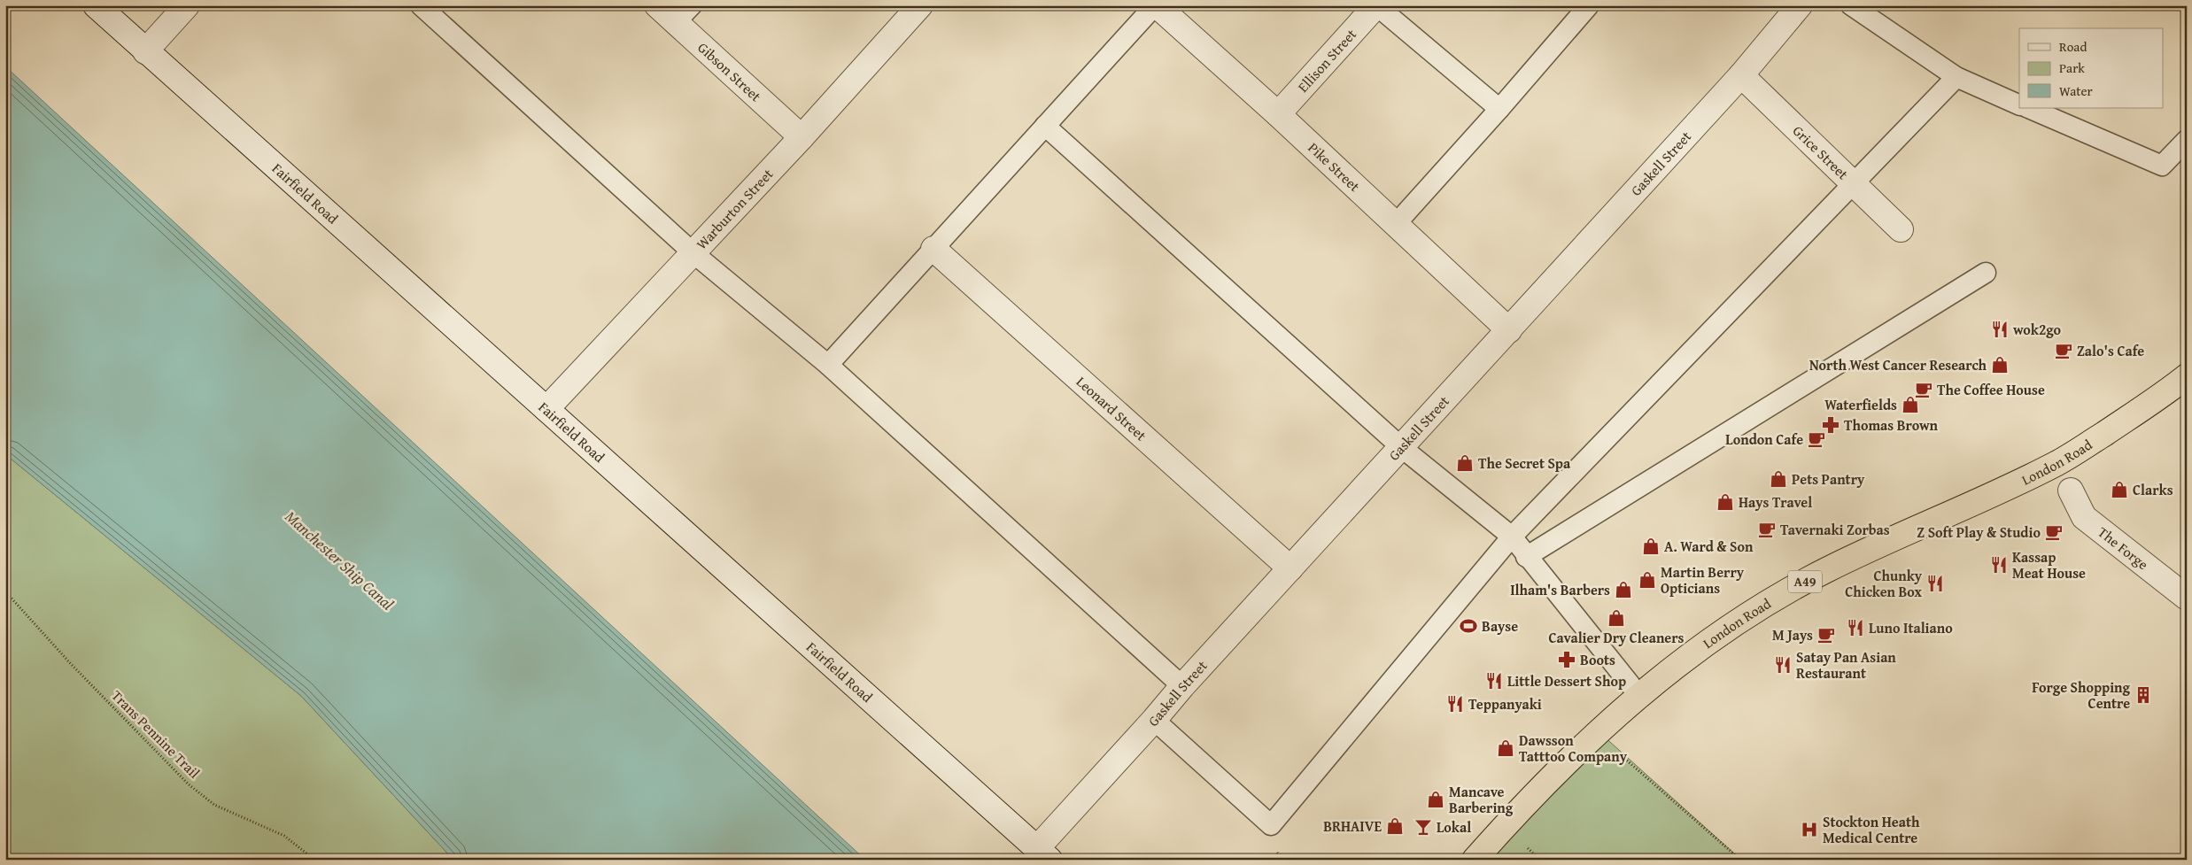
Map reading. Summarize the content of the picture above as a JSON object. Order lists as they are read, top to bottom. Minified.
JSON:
{"streets":{"highway":["London Road","A49"],"street":["Ellison Street","Gibson Street","Grice Street","Gaskell Street","Pike Street","Fairfield Road","Warburton Street","Leonard Street","The Forge"],"path":["Trans Pennine Trail"]},"crossings":[["Ellison Street","Pike Street"],["Gibson Street","Warburton Street"],["Grice Street","Gaskell Street"],["Gaskell Street","Pike Street"],["Gaskell Street","Fairfield Road"],["Gaskell Street","Leonard Street"],["Fairfield Road","Warburton Street"]],"water":["Manchester Ship Canal"],"places":{"restaurant":["wok2go","Kassap Meat House","Chunky Chicken Box","Luno Italiano","Satay Pan Asian Restaurant","Little Dessert Shop","Teppanyaki"],"cafe":["Zalo's Cafe","The Coffee House","London Cafe","Tavernaki Zorbas","Z Soft Play & Studio","M Jays"],"shop":["North West Cancer Research","Waterfields","The Secret Spa","Pets Pantry","Clarks","Hays Travel","A. Ward & Son","Martin Berry Opticians","Ilham's Barbers","Cavalier Dry Cleaners","Dawsson Tatttoo Company","Mancave Barbering","BRHAIVE"],"pharmacy":["Thomas Brown","Boots"],"sports":["Bayse"],"building":["Forge Shopping Centre"],"bar":["Lokal"],"hospital":["Stockton Heath Medical Centre"]},"legend":["Road","Park","Water"]}
